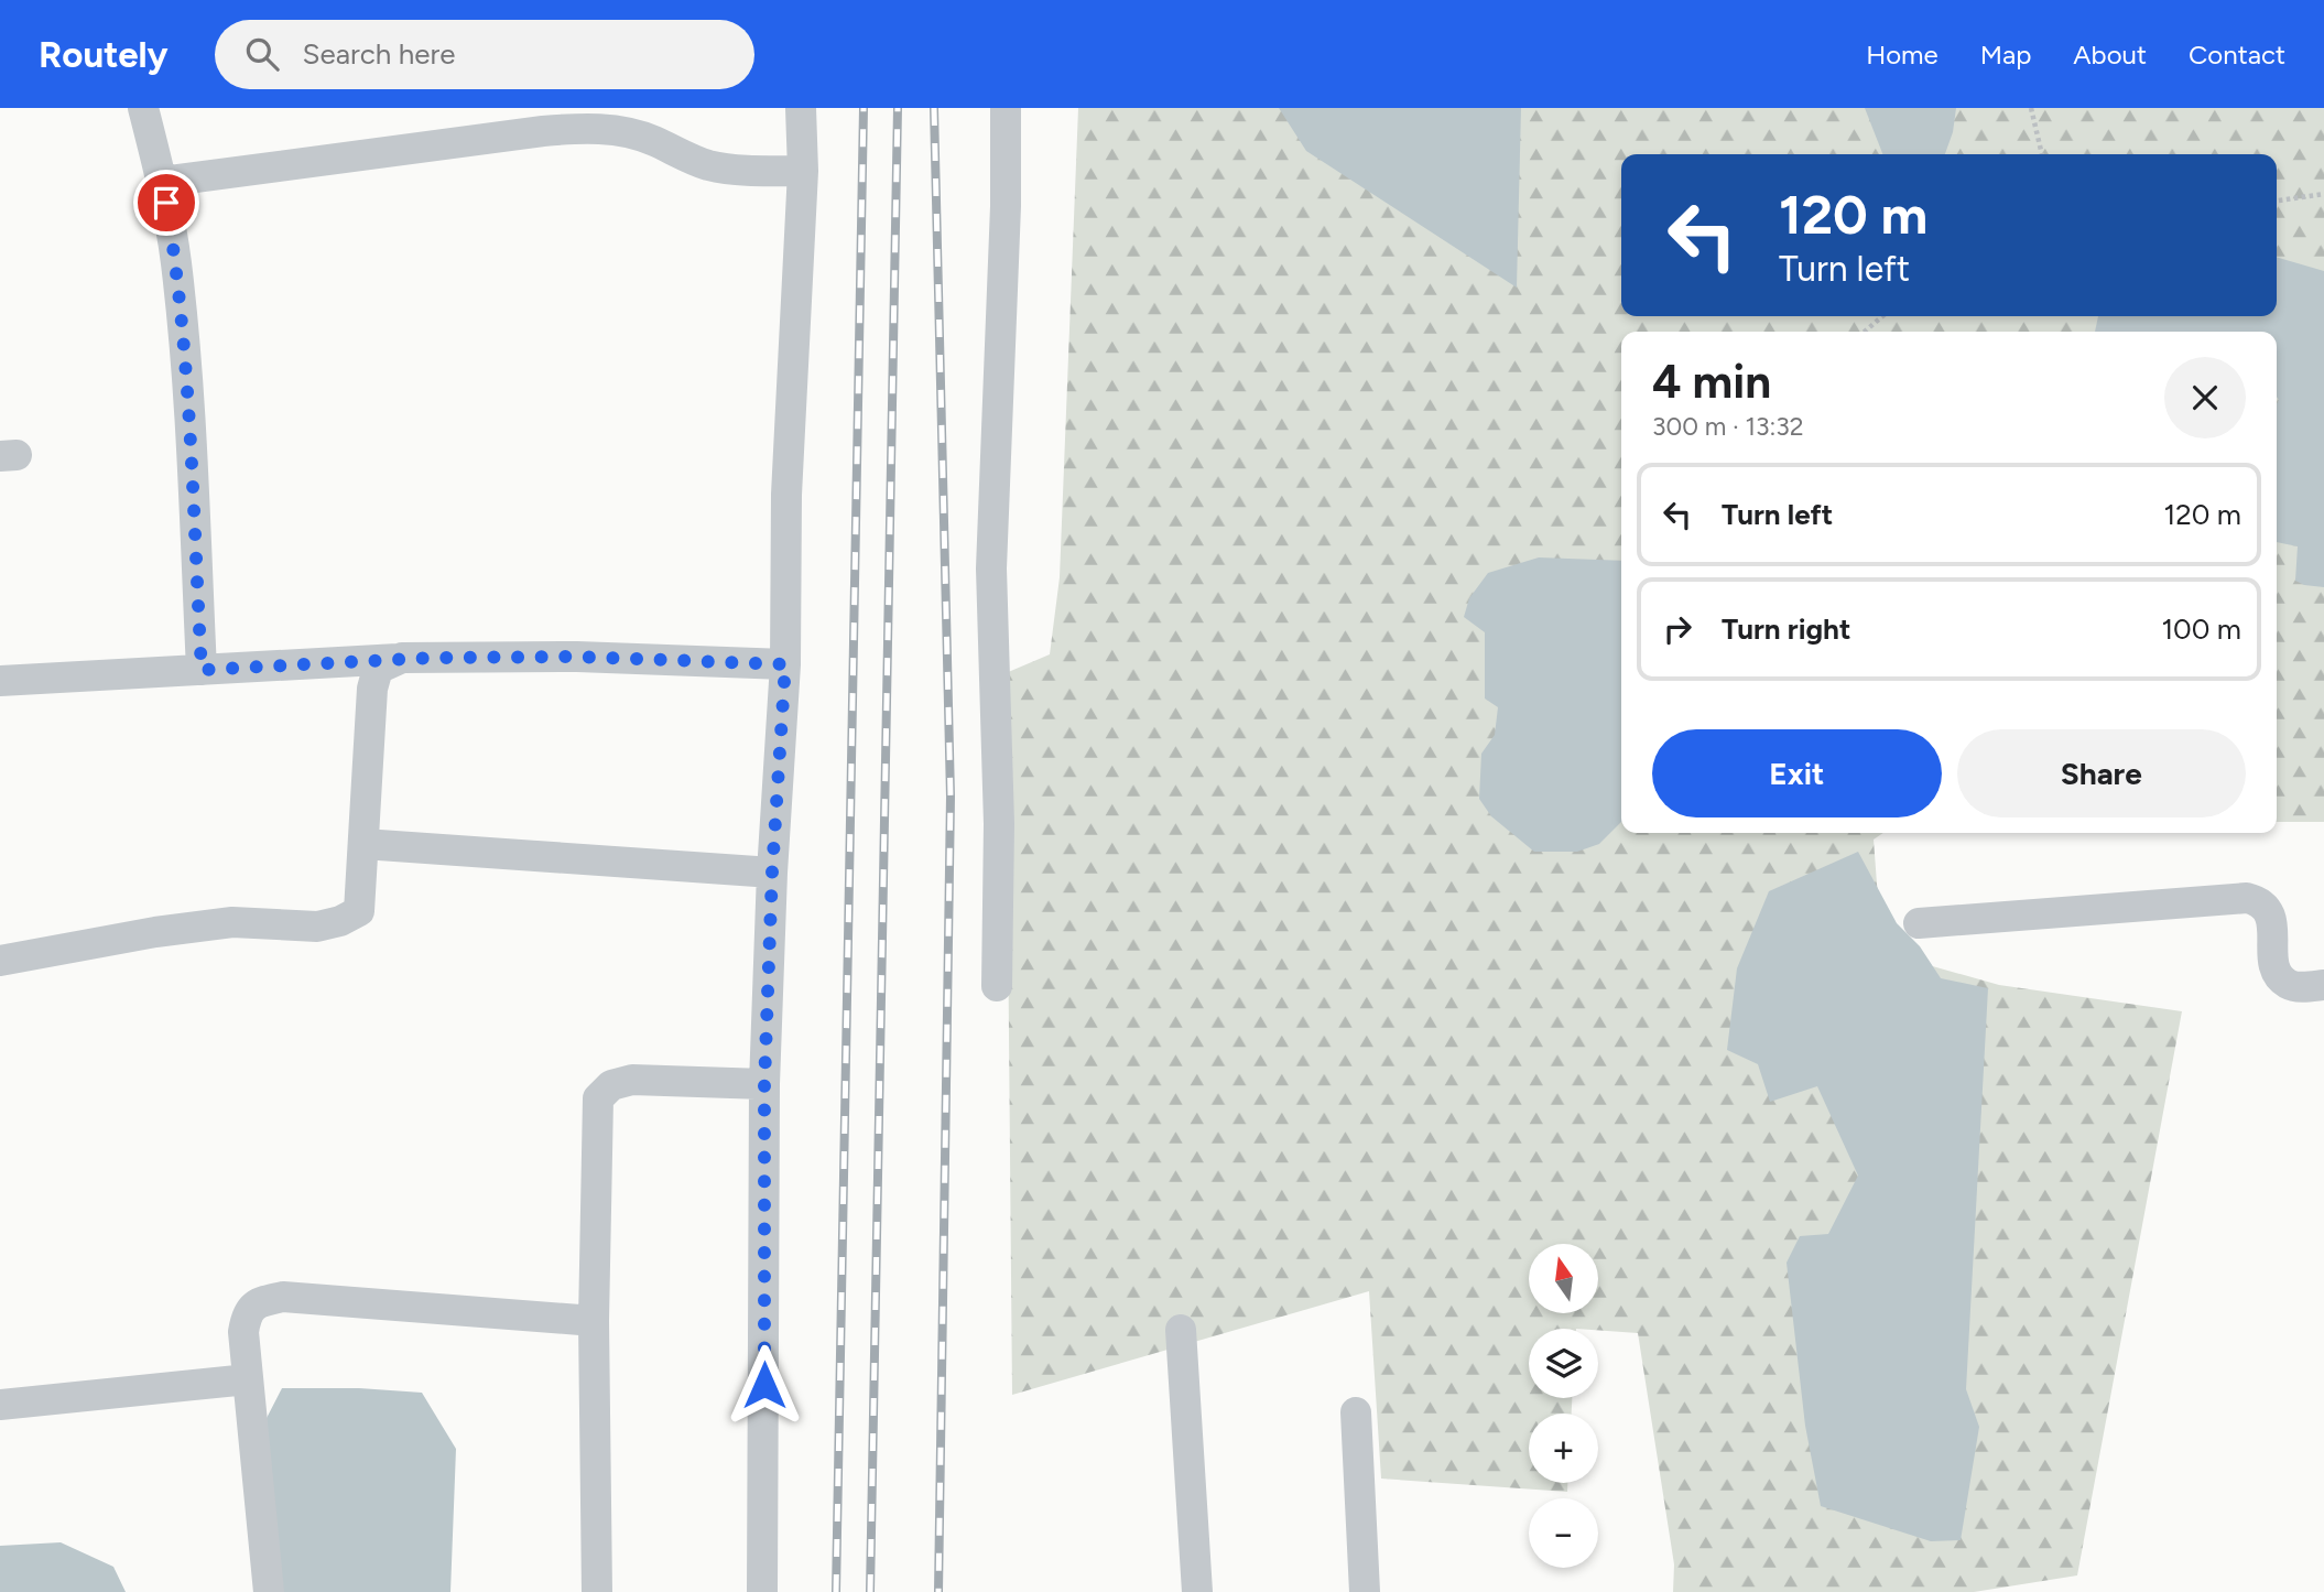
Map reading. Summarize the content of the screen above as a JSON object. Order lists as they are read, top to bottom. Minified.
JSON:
{"north":"top","page":{"header":"Routely","search":"Search here","nav":["Home","Map","About","Contact"],"turn":["120 m","Turn left"],"heading":["4 min","300 m · 13:32"],"list":[{"name":"Turn left","value":"120 m"},{"name":"Turn right","value":"100 m"}],"buttons":["Exit","Share"],"map_buttons":["+","−"]}}
